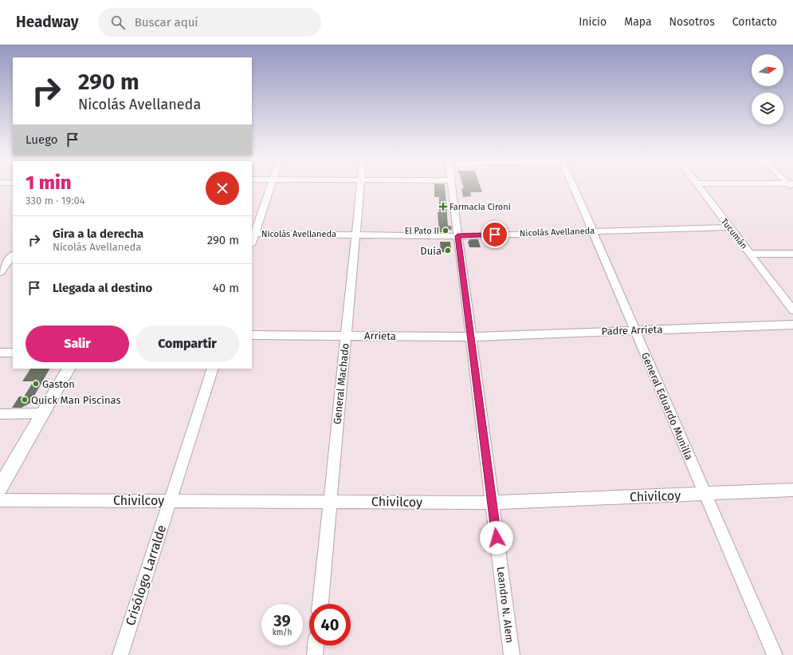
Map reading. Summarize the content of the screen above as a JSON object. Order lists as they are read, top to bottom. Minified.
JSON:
{"streets":{"street":["Nicolás Avellaneda","Tucumán","Padre Arrieta","Arrieta","General Machado","General Eduardo Munilla","Chivilcoy","Crisólogo Larralde","Leandro N. Alem"]},"crossings":[["Nicolás Avellaneda","Tucumán"],["Nicolás Avellaneda","General Machado"],["Nicolás Avellaneda","General Eduardo Munilla"],["Nicolás Avellaneda","Leandro N. Alem"],["Padre Arrieta","Arrieta"],["Padre Arrieta","General Eduardo Munilla"],["Padre Arrieta","Leandro N. Alem"],["Arrieta","General Machado"],["Arrieta","Leandro N. Alem"],["General Machado","Chivilcoy"],["General Eduardo Munilla","Chivilcoy"],["Chivilcoy","Crisólogo Larralde"],["Chivilcoy","Leandro N. Alem"]],"places":{"health":["Farmacia Cironi"],"other":["El Pato II","Duia","Gaston","Quick Man Piscinas"]},"north":"right","page":{"header":"Headway","search":"Buscar aquí","nav":["Inicio","Mapa","Nosotros","Contacto"],"turn":["290 m","Nicolás Avellaneda"],"then":"Luego","heading":["1 min","330 m · 19:04"],"list":[{"name":"Gira a la derecha","note":"Nicolás Avellaneda","value":"290 m"},{"name":"Llegada al destino","value":"40 m"}],"buttons":["Salir","Compartir"],"speed":"39 km/h","limit":"40"}}
